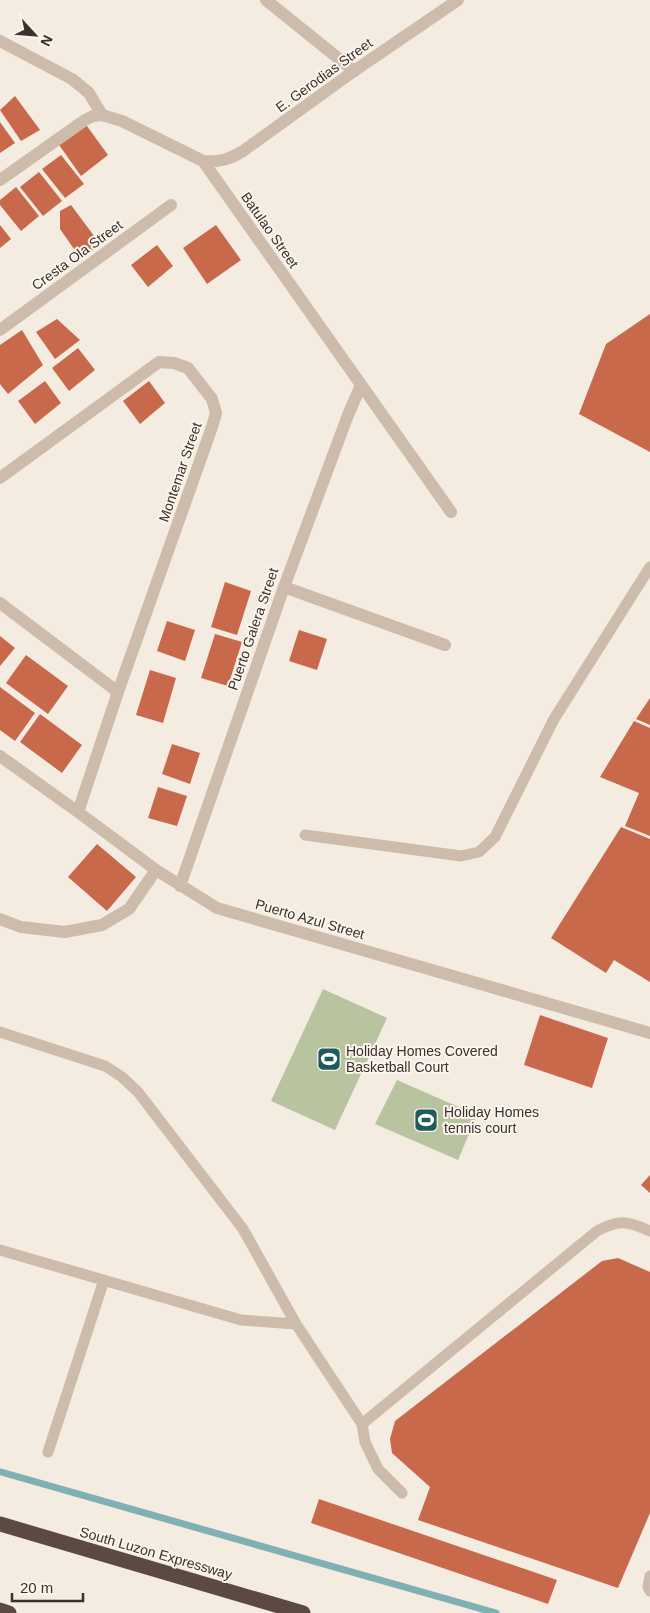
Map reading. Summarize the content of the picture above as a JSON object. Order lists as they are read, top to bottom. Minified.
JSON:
{"streets":{"highway":["South Luzon Expressway"],"street":["E. Gerodias Street","Batulao Street","Cresta Ola Street","Montemar Street","Puerto Galera Street","Puerto Azul Street"]},"crossings":[["E. Gerodias Street","Batulao Street"],["Batulao Street","Puerto Galera Street"],["Montemar Street","Puerto Azul Street"],["Puerto Galera Street","Puerto Azul Street"]],"places":{"sports":["Holiday Homes Covered Basketball Court","Holiday Homes tennis court"]},"scale_bar":"20 m","north":"bottom right"}
